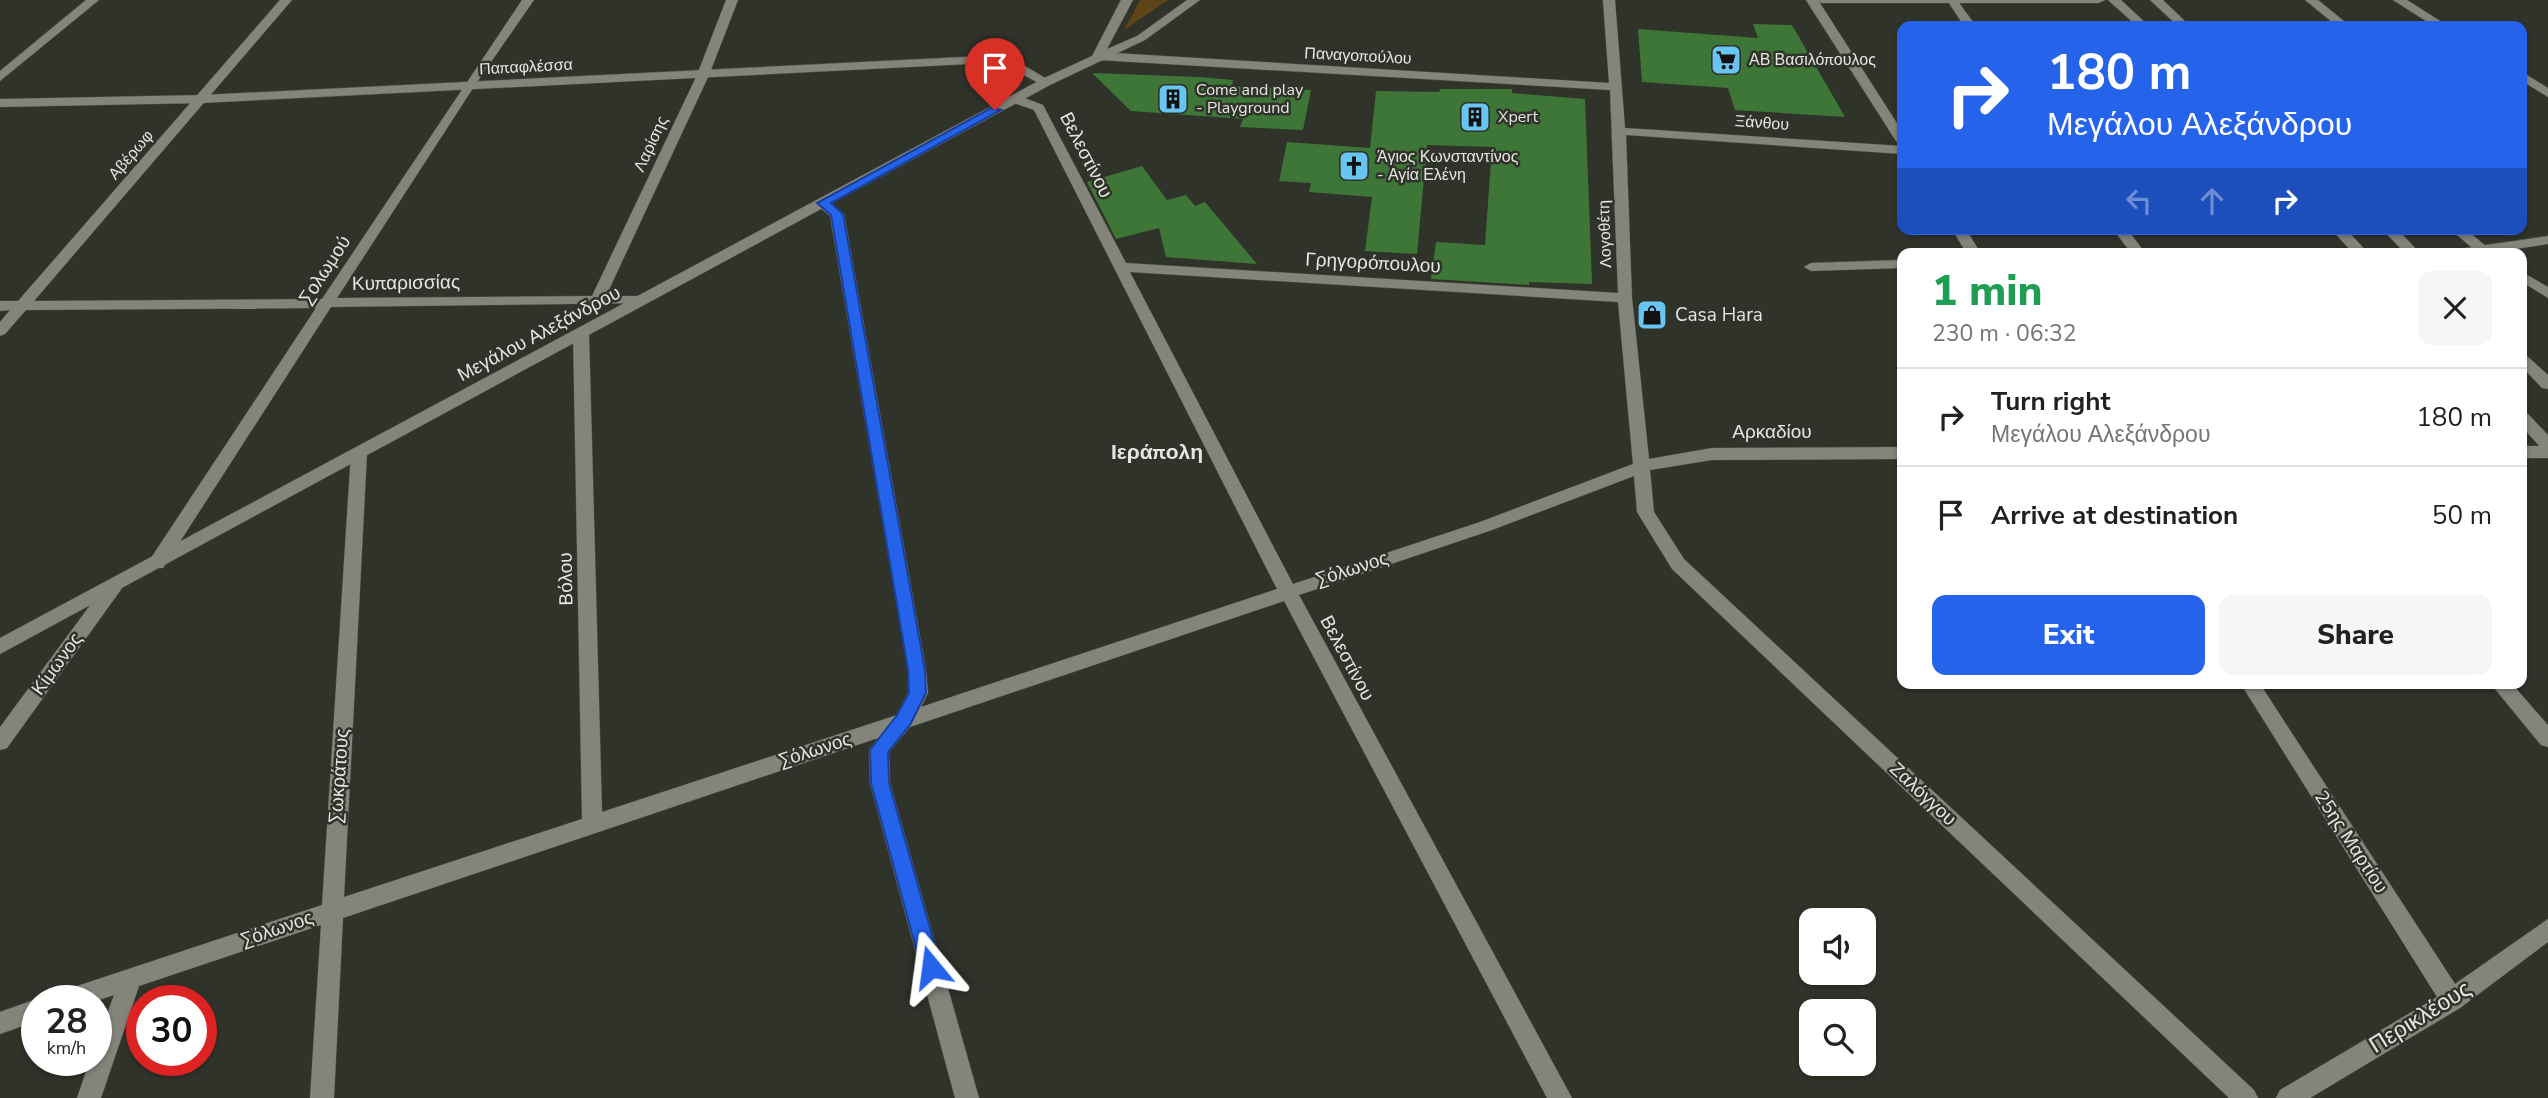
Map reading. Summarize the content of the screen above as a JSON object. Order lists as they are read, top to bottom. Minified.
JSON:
{"streets":{"street":["Παναγοπούλου","Παπαφλέσσα","Ξάνθου","Λαρίσης","Αβέρωφ","Βελεστίνου","Λογοθέτη","Γρηγορόπουλου","Σολωμού","Κυπαρισσίας","Μεγάλου Αλεξάνδρου","Αρκαδίου","Σόλωνος","Βόλου","Κίμωνος","Σωκράτους","Ζαλόγγου","25ης Μαρτίου","Περικλέους"]},"crossings":[["Παναγοπούλου","Λογοθέτη"],["Παναγοπούλου","Μεγάλου Αλεξάνδρου"],["Παπαφλέσσα","Λαρίσης"],["Παπαφλέσσα","Αβέρωφ"],["Παπαφλέσσα","Σολωμού"],["Παπαφλέσσα","Μεγάλου Αλεξάνδρου"],["Ξάνθου","Λογοθέτη"],["Λαρίσης","Κυπαρισσίας"],["Αβέρωφ","Κυπαρισσίας"],["Βελεστίνου","Γρηγορόπουλου"],["Βελεστίνου","Μεγάλου Αλεξάνδρου"],["Βελεστίνου","Σόλωνος"],["Λογοθέτη","Γρηγορόπουλου"],["Λογοθέτη","Αρκαδίου"],["Λογοθέτη","Σόλωνος"],["Λογοθέτη","Ζαλόγγου"],["Σολωμού","Κυπαρισσίας"],["Σολωμού","Μεγάλου Αλεξάνδρου"],["Κυπαρισσίας","Μεγάλου Αλεξάνδρου"],["Μεγάλου Αλεξάνδρου","Βόλου"],["Μεγάλου Αλεξάνδρου","Κίμωνος"],["Μεγάλου Αλεξάνδρου","Σωκράτους"],["Αρκαδίου","Σόλωνος"],["Αρκαδίου","Ζαλόγγου"],["Σόλωνος","Βόλου"],["Σόλωνος","Σωκράτους"],["Σόλωνος","Ζαλόγγου"],["25ης Μαρτίου","Περικλέους"]],"districts":["Ιεράπολη"],"places":{"supermarket":["ΑΒ Βασιλόπουλος"],"building":["Come and play - Playground","Xpert"],"church":["Άγιος Κωνσταντίνος - Αγία Ελένη"],"shop":["Casa Hara"]},"page":{"turn":["180 m","Μεγάλου Αλεξάνδρου"],"heading":["1 min","230 m · 06:32"],"list":[{"name":"Turn right","note":"Μεγάλου Αλεξάνδρου","value":"180 m"},{"name":"Arrive at destination","value":"50 m"}],"buttons":["Exit","Share"],"speed":"28 km/h","limit":"30"}}
